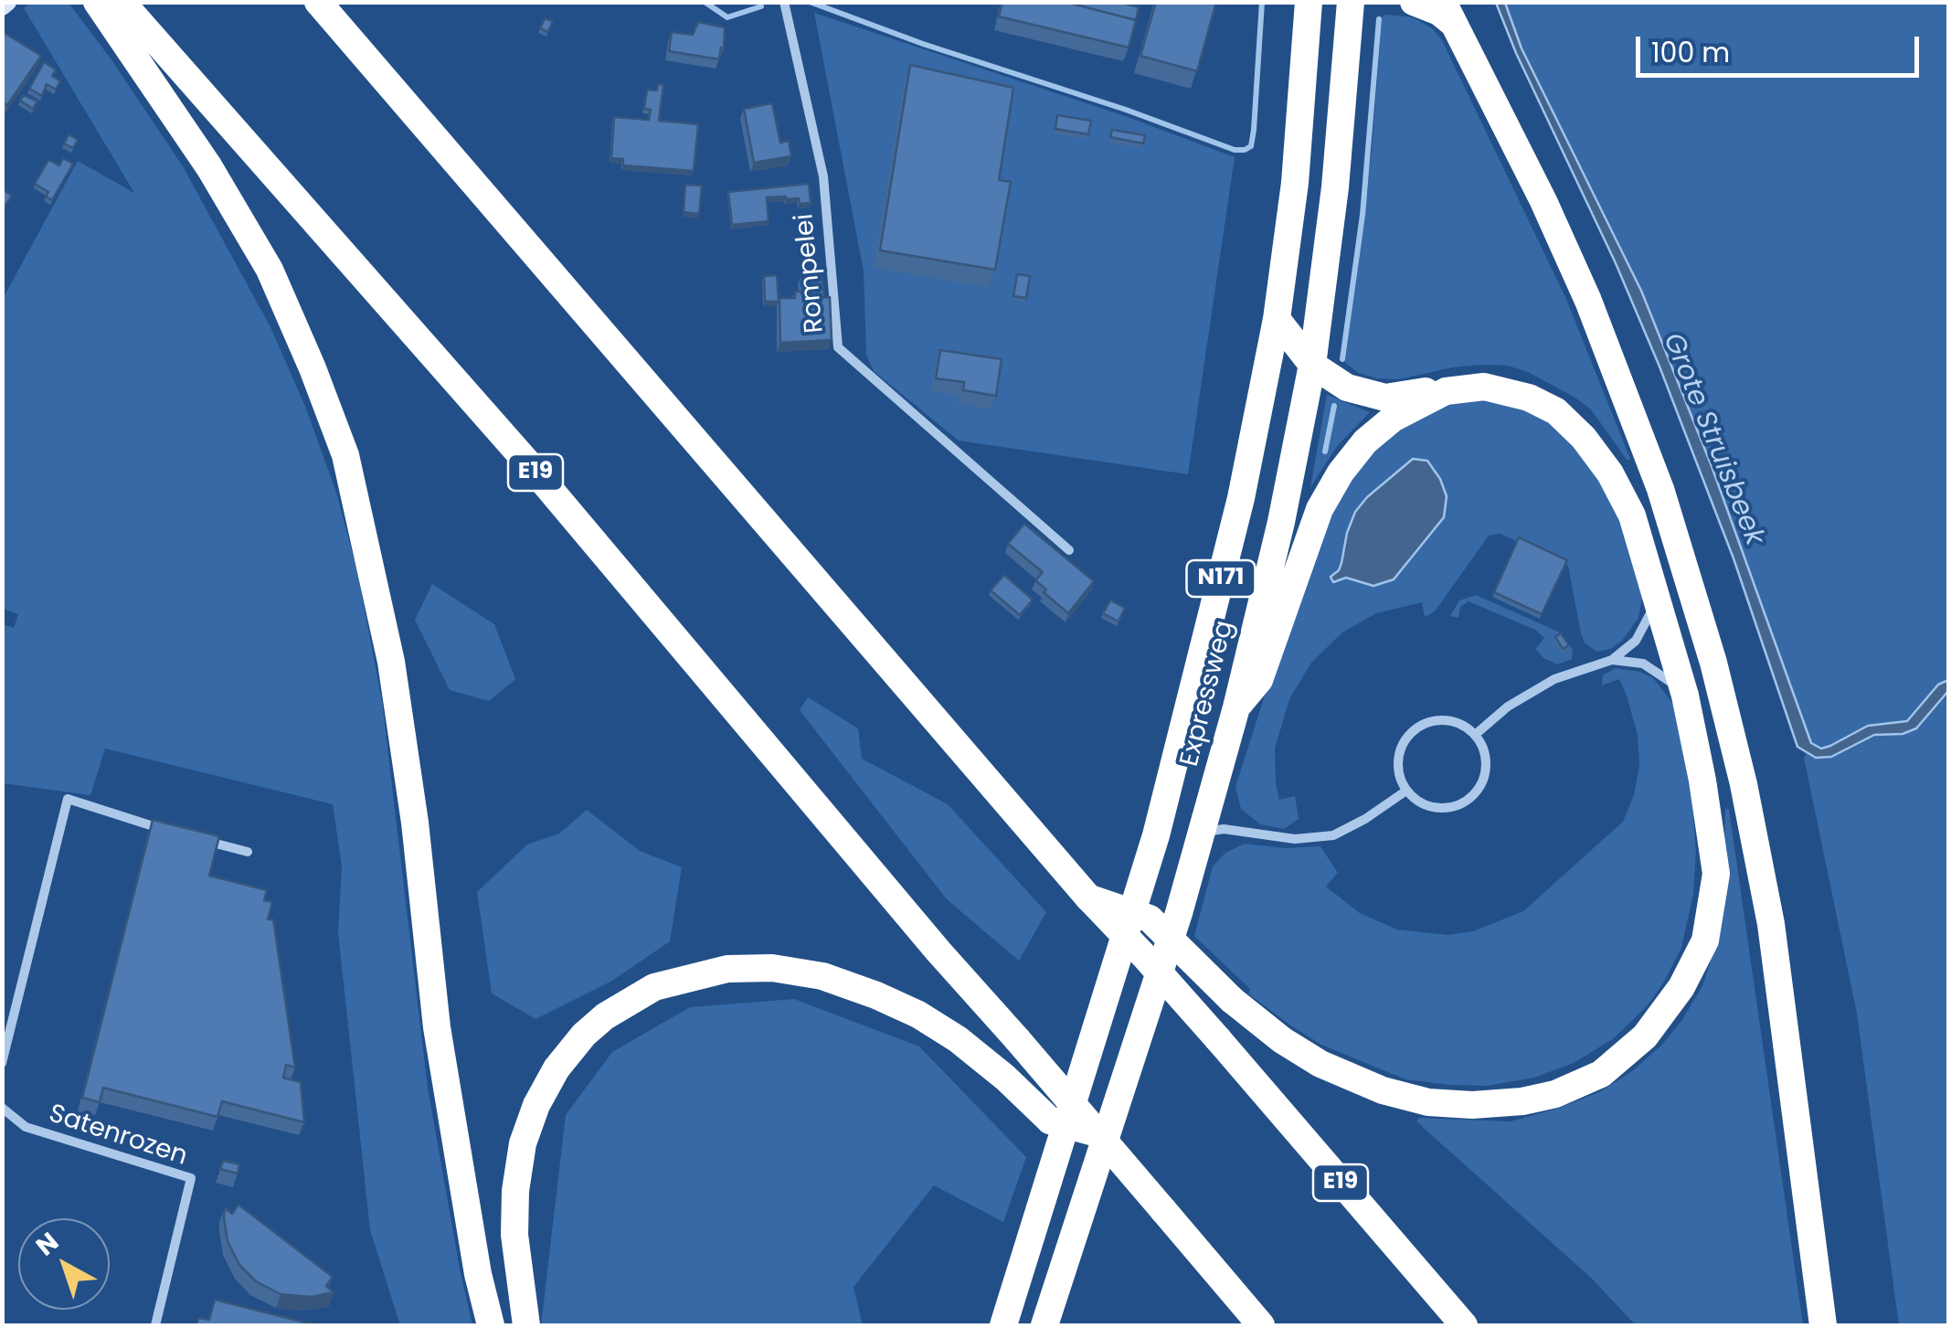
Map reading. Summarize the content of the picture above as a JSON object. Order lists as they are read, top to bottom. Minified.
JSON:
{"streets":{"highway":["E19","N171","Expressweg"],"street":["Rompelei","Satenrozen"]},"water":["Grote Struisbeek"],"scale_bar":"100 m","north":"top left"}
